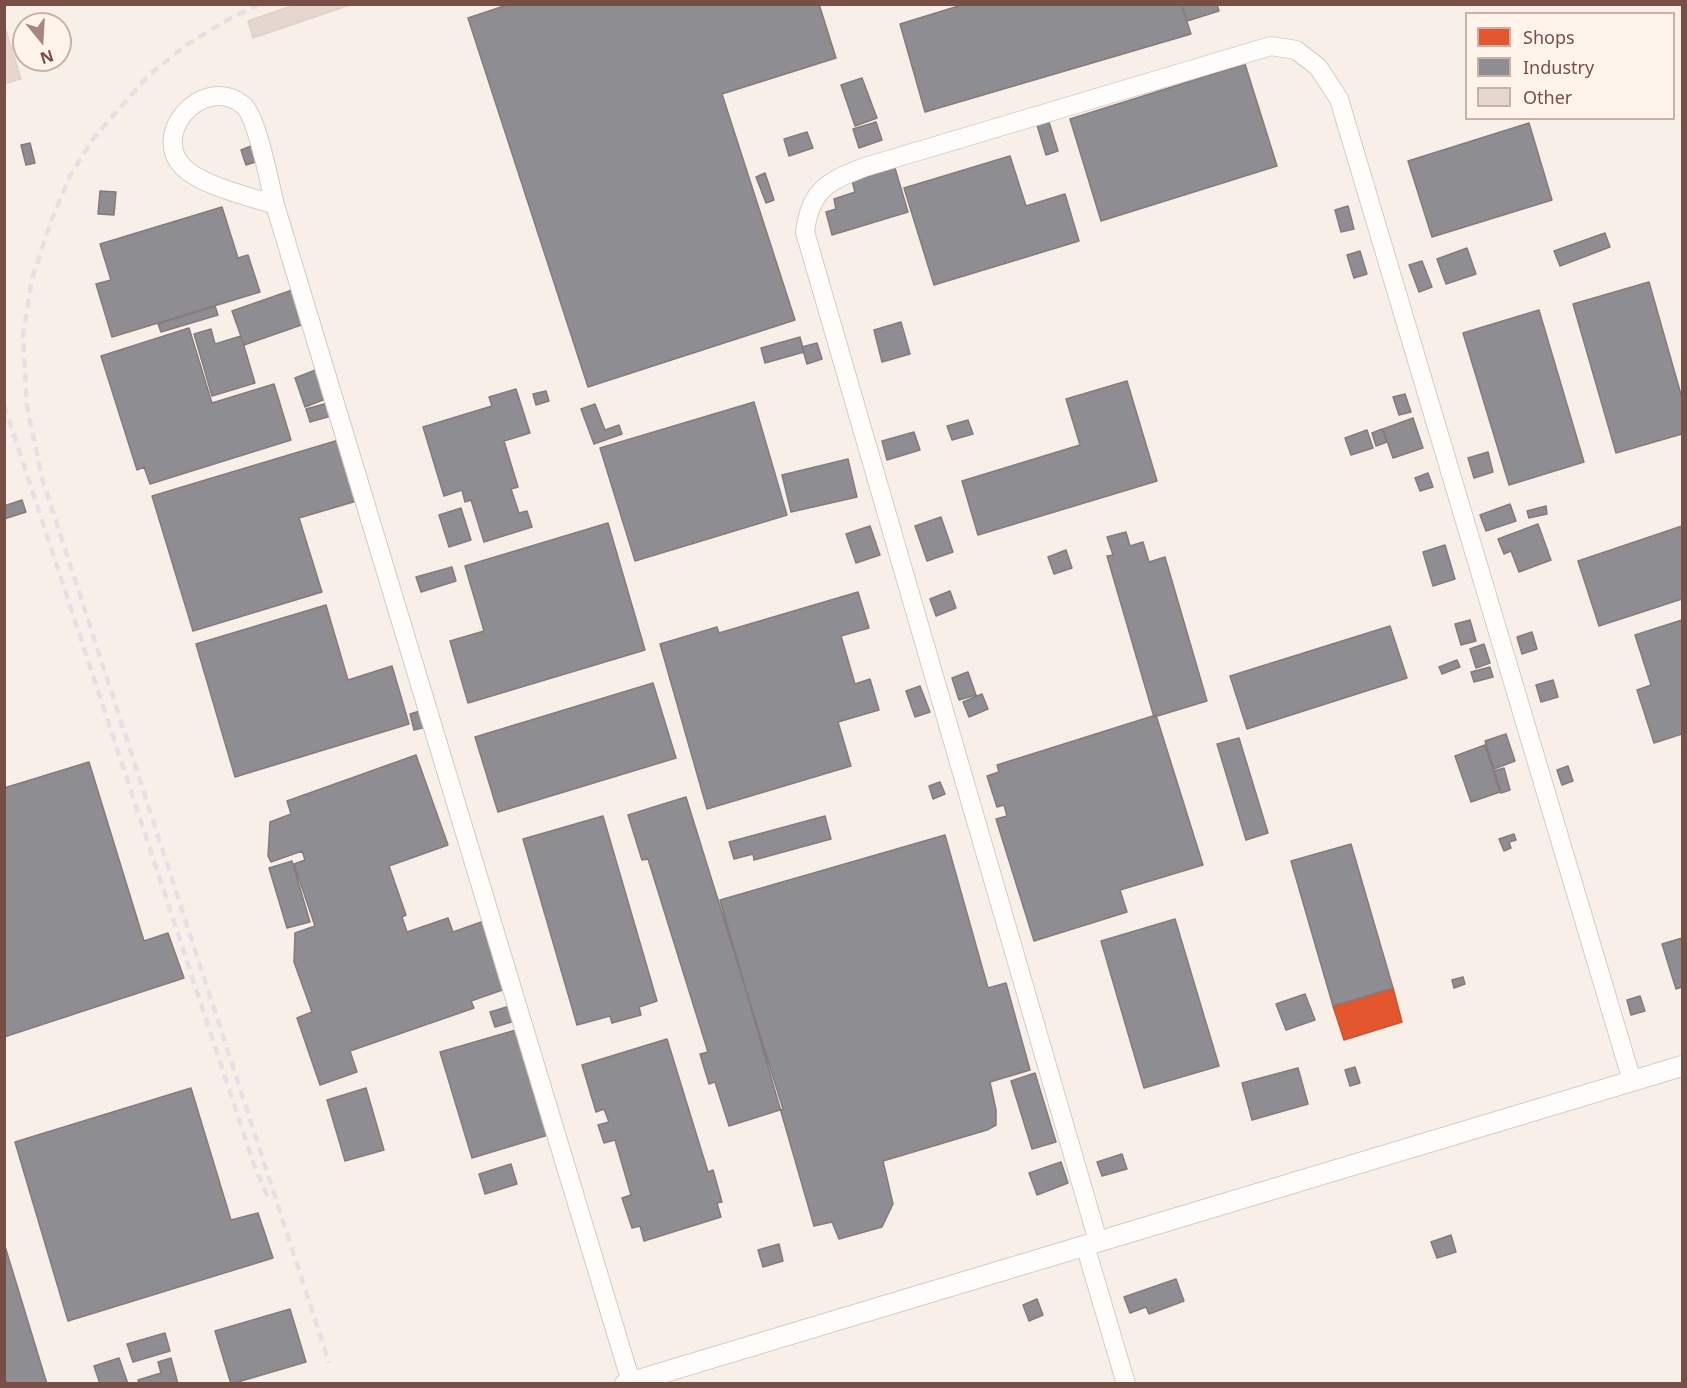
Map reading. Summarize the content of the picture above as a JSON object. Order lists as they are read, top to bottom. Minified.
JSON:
{"legend":["Shops","Industry","Other"],"north":"bottom"}
